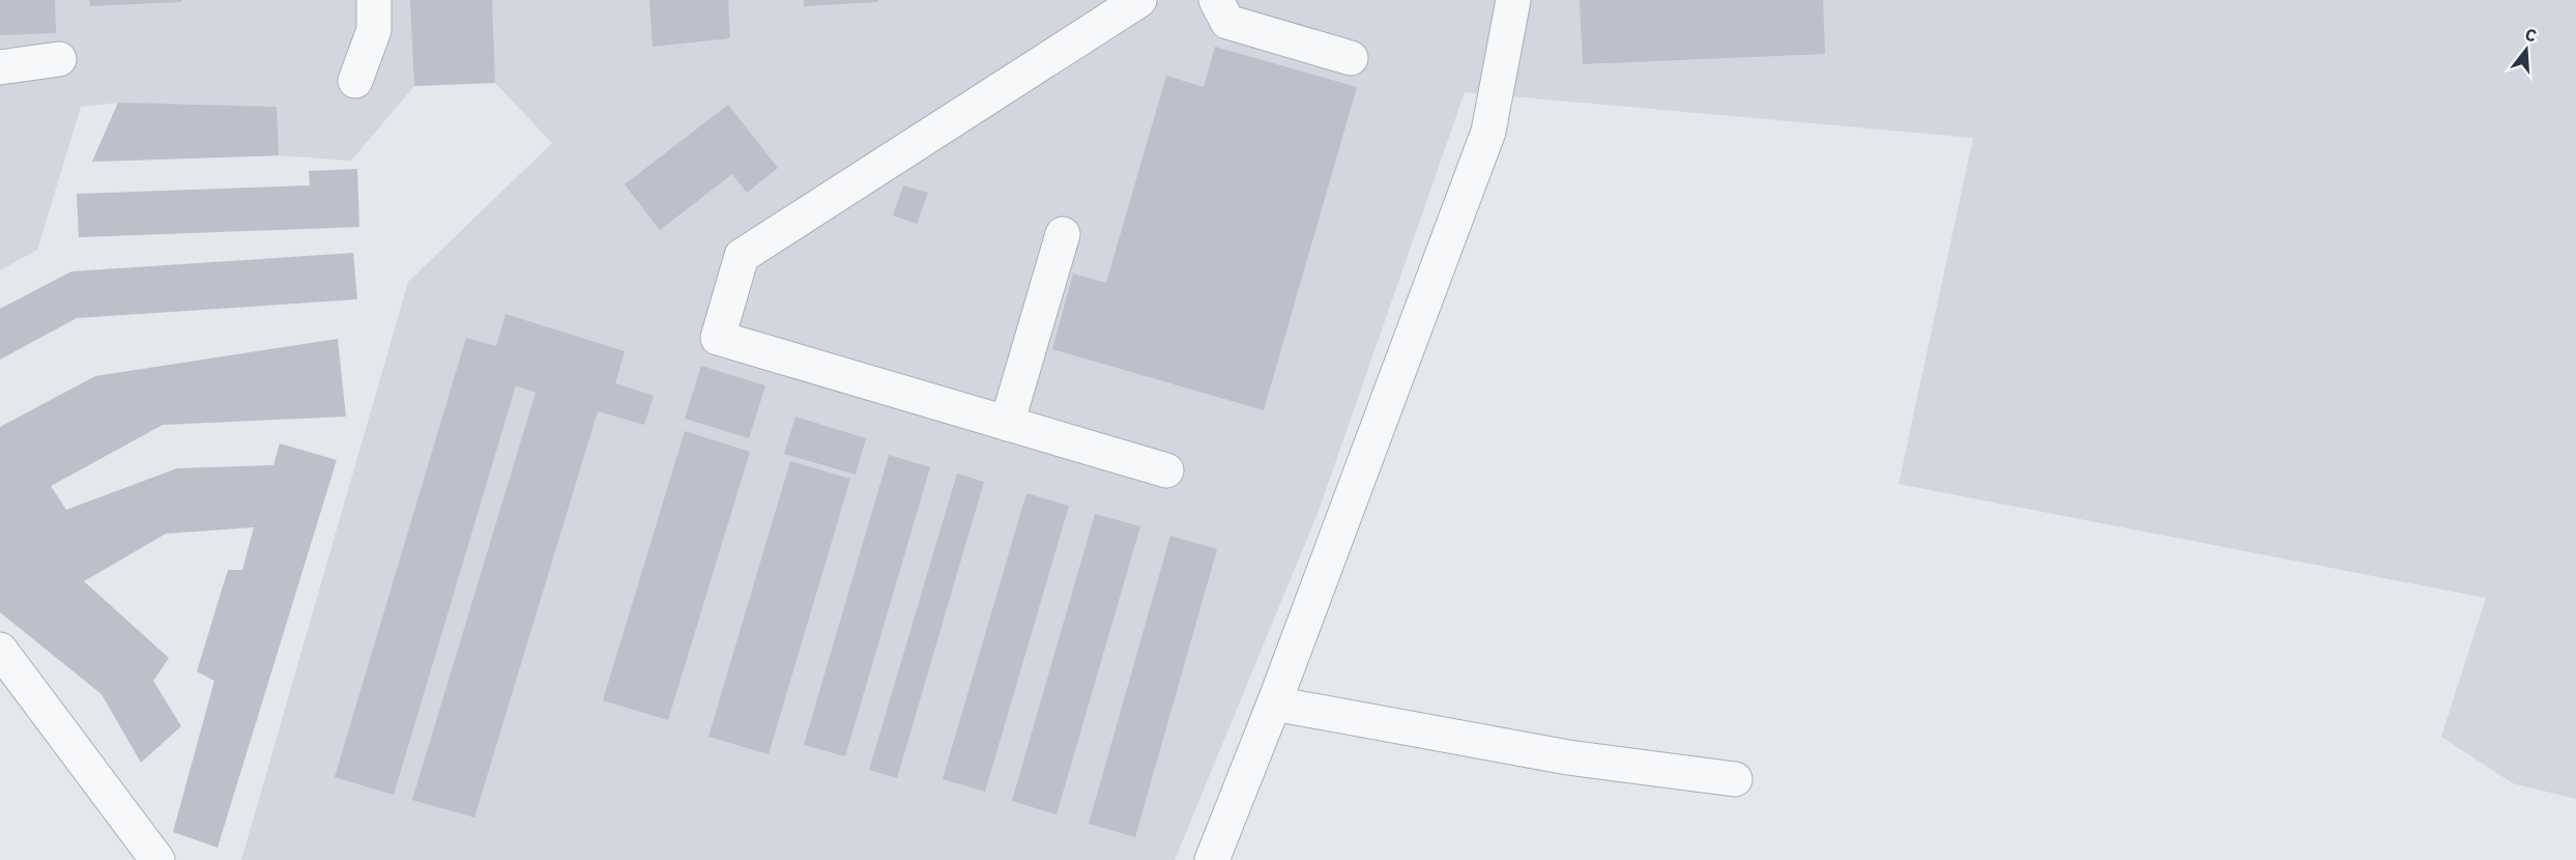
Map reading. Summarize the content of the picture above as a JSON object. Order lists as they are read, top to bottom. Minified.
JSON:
{"north":"top"}
